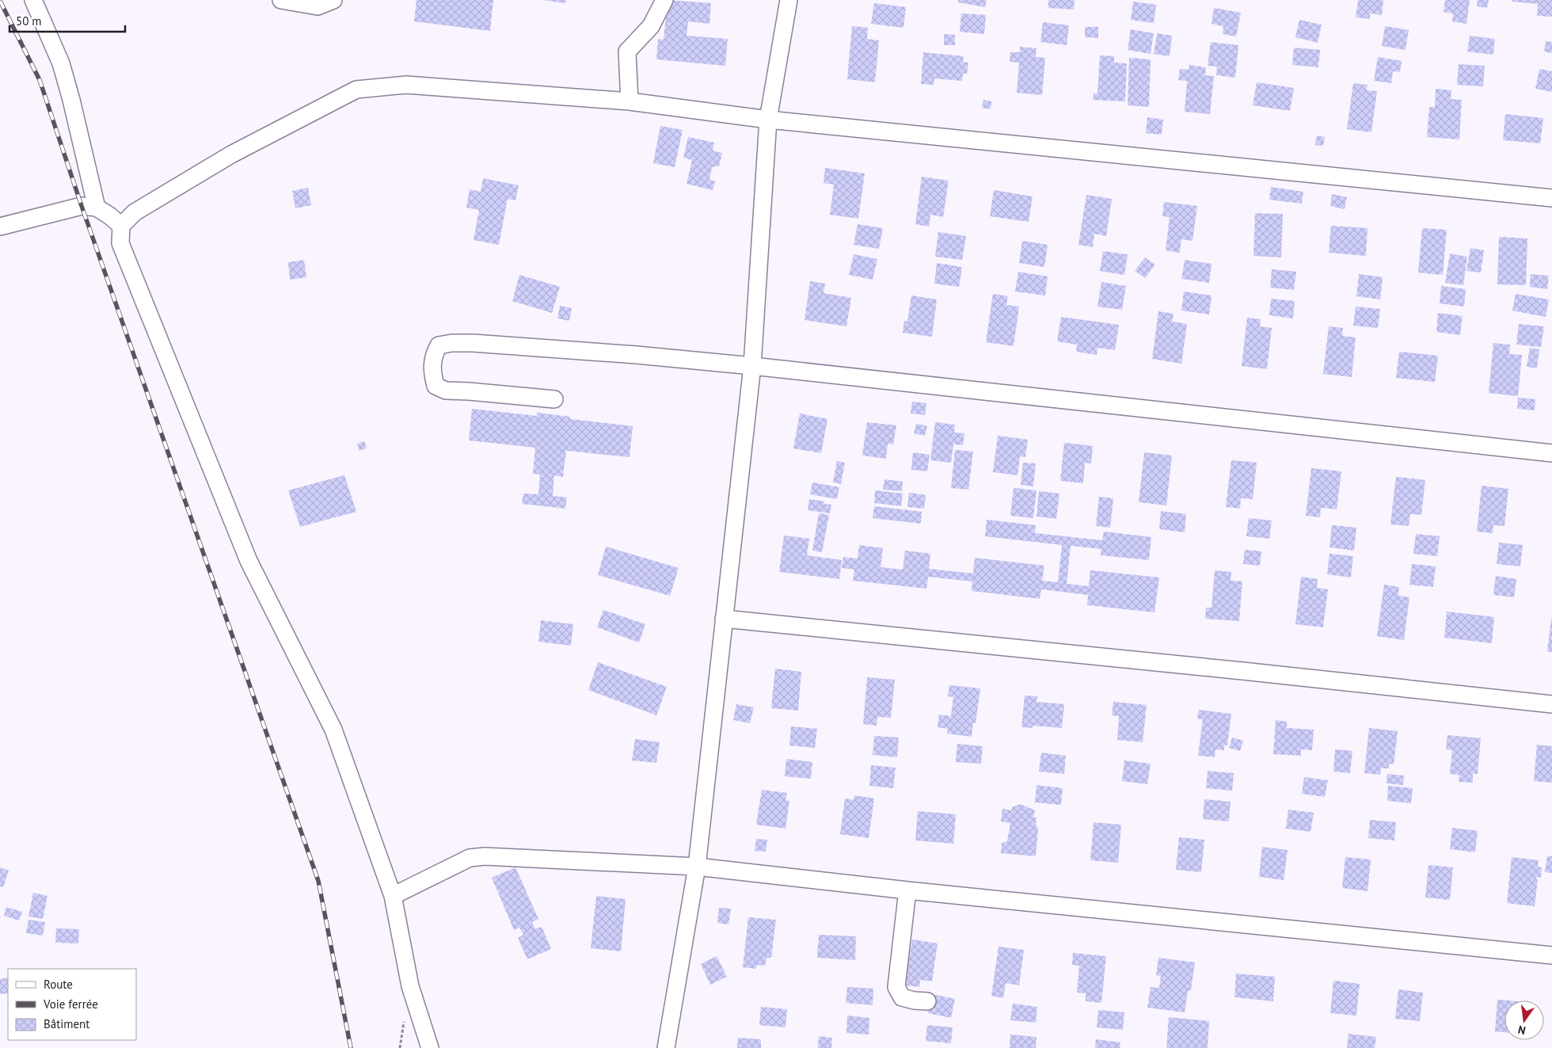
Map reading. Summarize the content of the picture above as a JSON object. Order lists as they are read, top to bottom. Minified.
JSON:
{"legend":["Route","Voie ferrée","Bâtiment"],"scale_bar":"50 m","north":"bottom"}
